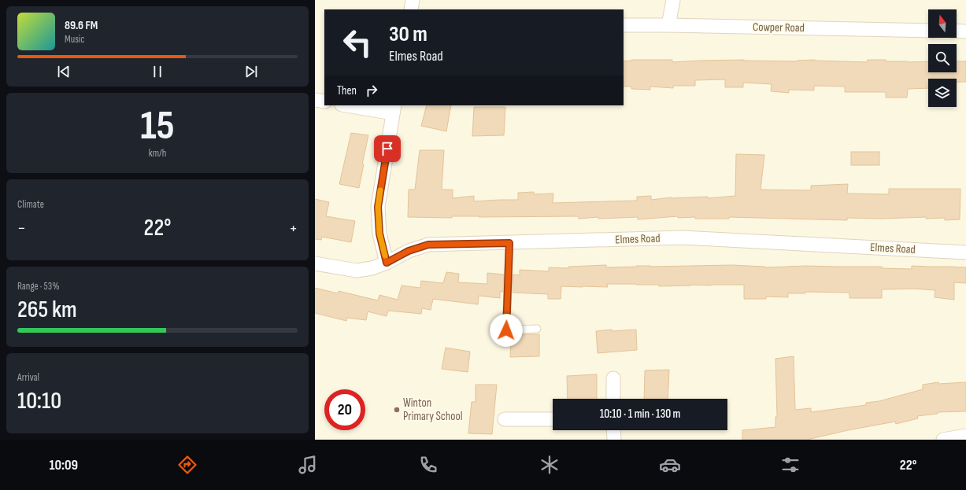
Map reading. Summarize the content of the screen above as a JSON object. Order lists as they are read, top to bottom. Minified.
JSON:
{"streets":{"street":["Cowper Road","Elmes Road"]},"places":["Winton Primary School"],"north":"top","page":{"turn":["30 m","Elmes Road"],"song":["89.6 FM","Music"],"then":"Then","tile":[["15","km/h"],"Climate",["Range · 53%","265 km"],["Arrival","10:10"]],"heat":["−","22°","+"],"limit":"20","trip":"10:10 · 1 min · 130 m","tabs":["10:09","22°"]}}
